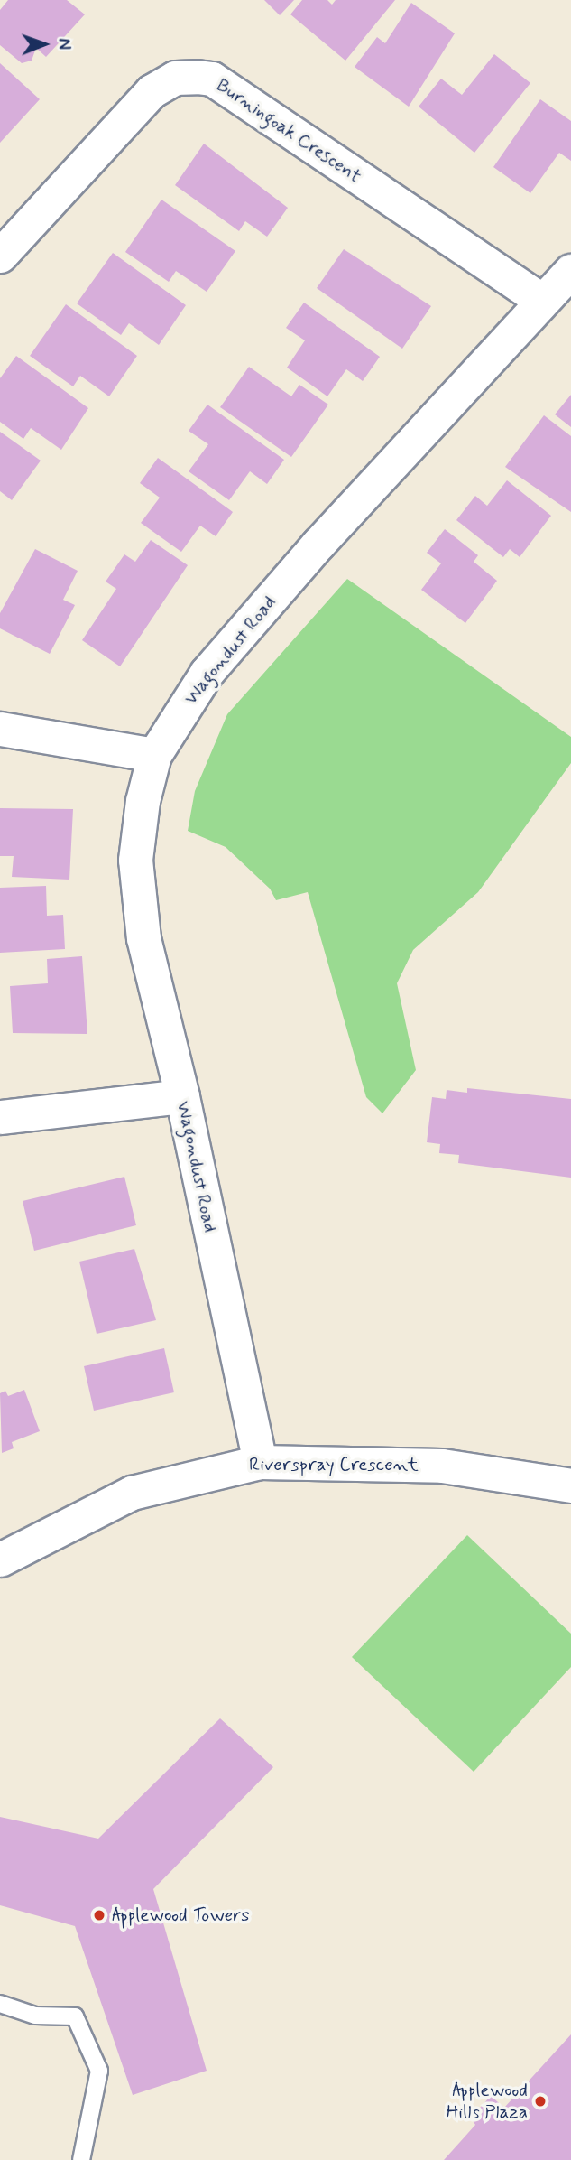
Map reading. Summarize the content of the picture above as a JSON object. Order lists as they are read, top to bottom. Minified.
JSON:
{"streets":{"street":["Burningoak Crescent","Wagondust Road","Riverspray Crescent"]},"crossings":[["Burningoak Crescent","Wagondust Road"],["Wagondust Road","Riverspray Crescent"]],"places":["Applewood Towers","Applewood Hills Plaza"],"north":"right"}
